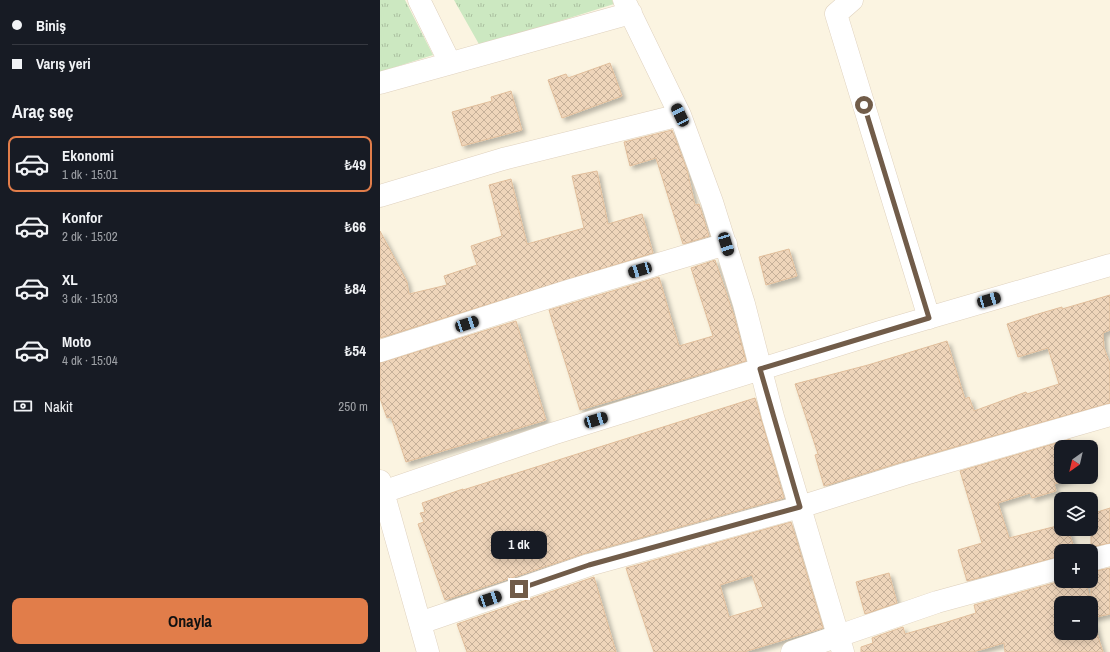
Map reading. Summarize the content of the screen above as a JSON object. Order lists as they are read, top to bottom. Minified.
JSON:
{"north":"bottom left","page":{"banner":["Biniş","Varış yeri"],"heading":"Araç seç","list":[{"name":"Ekonomi","note":"1 dk · 15:01","value":"₺49"},{"name":"Konfor","note":"2 dk · 15:02","value":"₺66"},{"name":"XL","note":"3 dk · 15:03","value":"₺84"},{"name":"Moto","note":"4 dk · 15:04","value":"₺54"}],"pay":["Nakit","250 m"],"map_buttons":["+","−"],"bubble":"1 dk","buttons":"Onayla"}}
